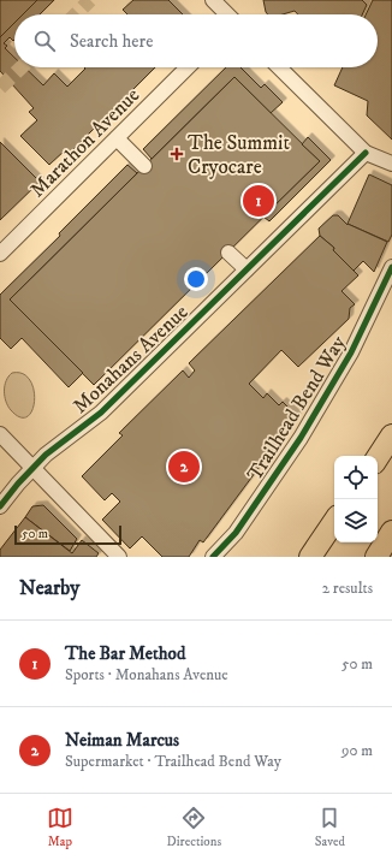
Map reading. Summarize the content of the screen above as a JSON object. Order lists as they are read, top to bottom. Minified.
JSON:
{"streets":{"street":["Marathon Avenue","Monahans Avenue","Trailhead Bend Way"]},"places":{"health":["The Summit Cryocare"]},"scale_bar":"50 m","page":{"search":"Search here","pins":["1","2"],"scale":"50 m","heading":["Nearby","2 results"],"list":[{"mark":"1","name":"The Bar Method","note":"Sports · Monahans Avenue","value":"50 m"},{"mark":"2","name":"Neiman Marcus","note":"Supermarket · Trailhead Bend Way","value":"90 m"}],"nav":["Map","Directions","Saved"]}}
